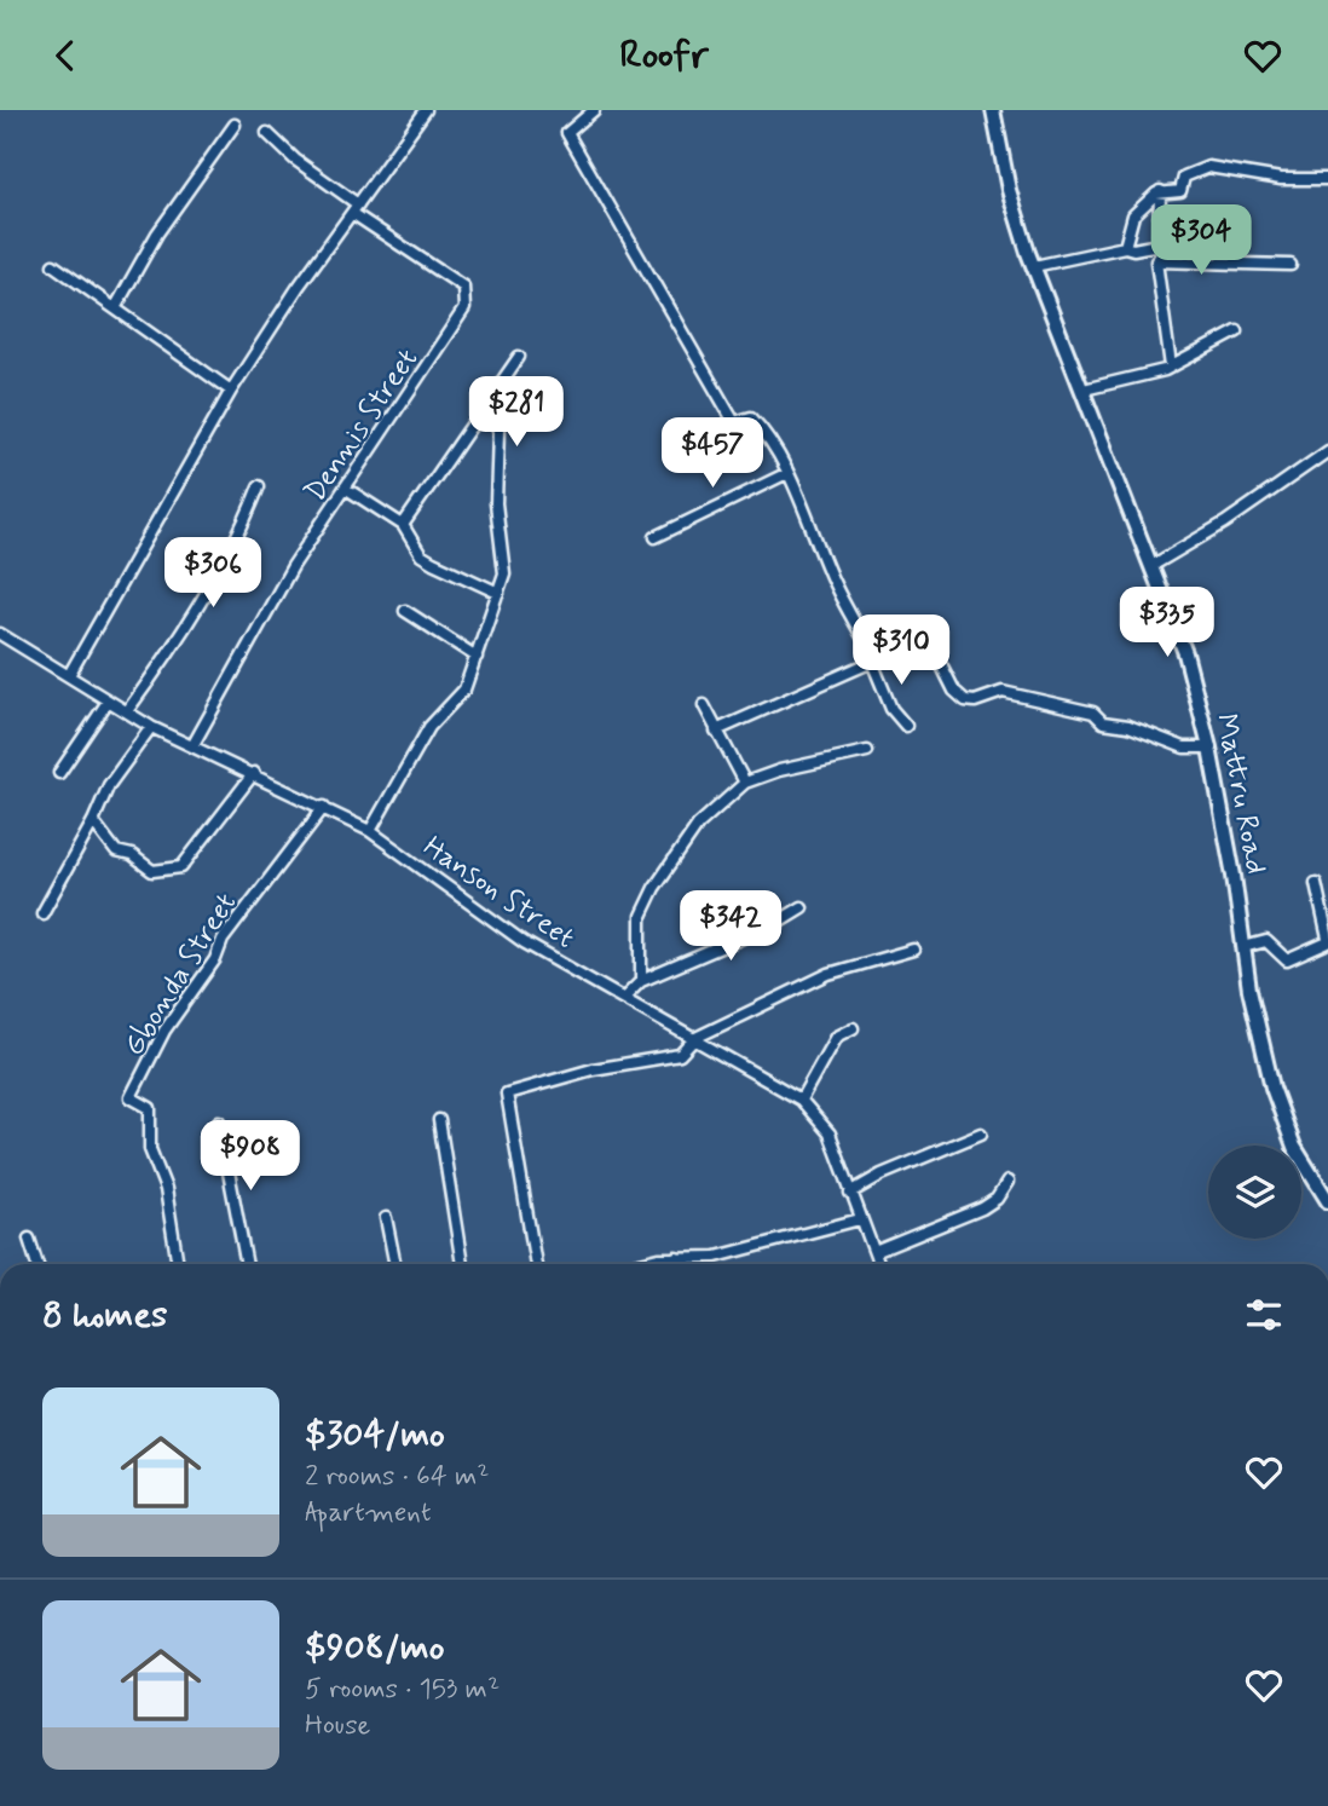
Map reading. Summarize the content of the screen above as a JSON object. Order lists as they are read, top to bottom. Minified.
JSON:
{"streets":{"main road":["Mattru Road"],"street":["Dennis Street","Hanson Street","Gbonda Street"]},"crossings":[["Dennis Street","Hanson Street"],["Hanson Street","Gbonda Street"]],"page":{"header":"Roofr","price":["$304","$281","$457","$306","$335","$310","$342","$908"],"heading":"8 homes","list":[{"name":"$304/mo","note":"2 rooms · 64 m² · Apartment"},{"name":"$908/mo","note":"5 rooms · 153 m² · House"}]}}
